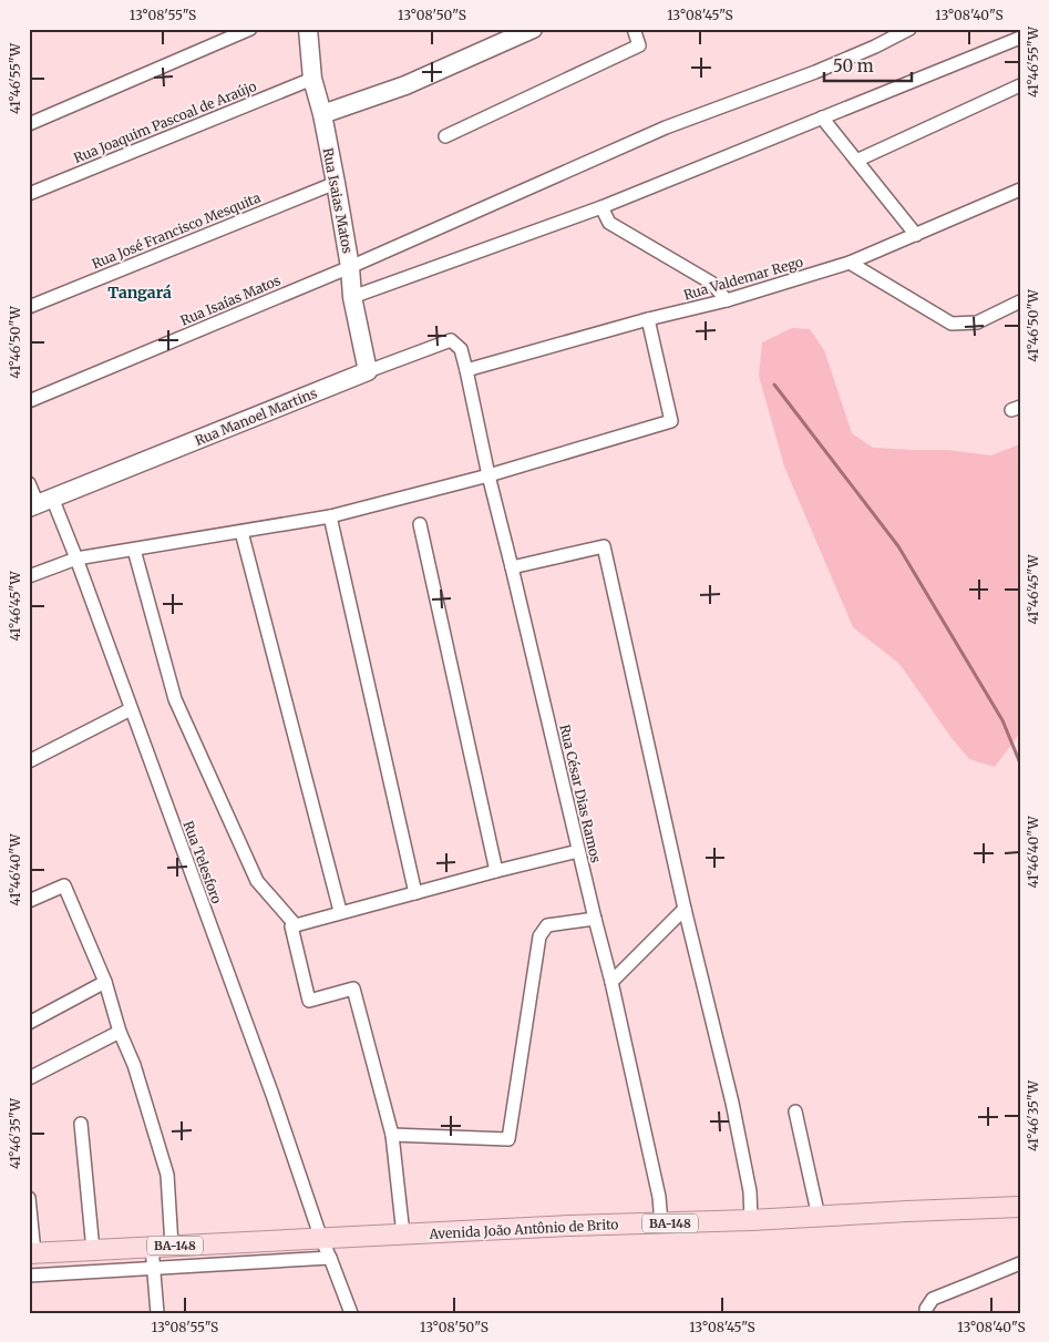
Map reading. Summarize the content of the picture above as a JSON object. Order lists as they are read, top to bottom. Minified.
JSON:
{"streets":{"main road":["BA-148","Avenida João Antônio de Brito"],"street":["Rua Joaquim Pascoal de Araújo","Rua Isaias Matos","Rua José Francisco Mesquita","Rua Valdemar Rego","Rua Isaías Matos","Rua Manoel Martins","Rua César Dias Ramos","Rua Telesforo"]},"crossings":[["Rua Joaquim Pascoal de Araújo","Rua Isaias Matos"],["Rua Isaias Matos","Rua José Francisco Mesquita"],["Rua Isaias Matos","Rua Isaías Matos"],["Rua Isaias Matos","Rua Manoel Martins"],["Rua Valdemar Rego","Rua Manoel Martins"],["Rua Valdemar Rego","Rua César Dias Ramos"],["Rua Manoel Martins","Rua César Dias Ramos"],["Rua Manoel Martins","Rua Telesforo"],["Rua César Dias Ramos","Avenida João Antônio de Brito"],["Rua Telesforo","Avenida João Antônio de Brito"]],"districts":["Tangará"],"scale_bar":"50 m","coordinates":["13°08'55\"S","13°08'50\"S","13°08'45\"S","13°08'40\"S","41°46'55\"W","41°46'50\"W","41°46'45\"W","41°46'40\"W","41°46'35\"W"]}
